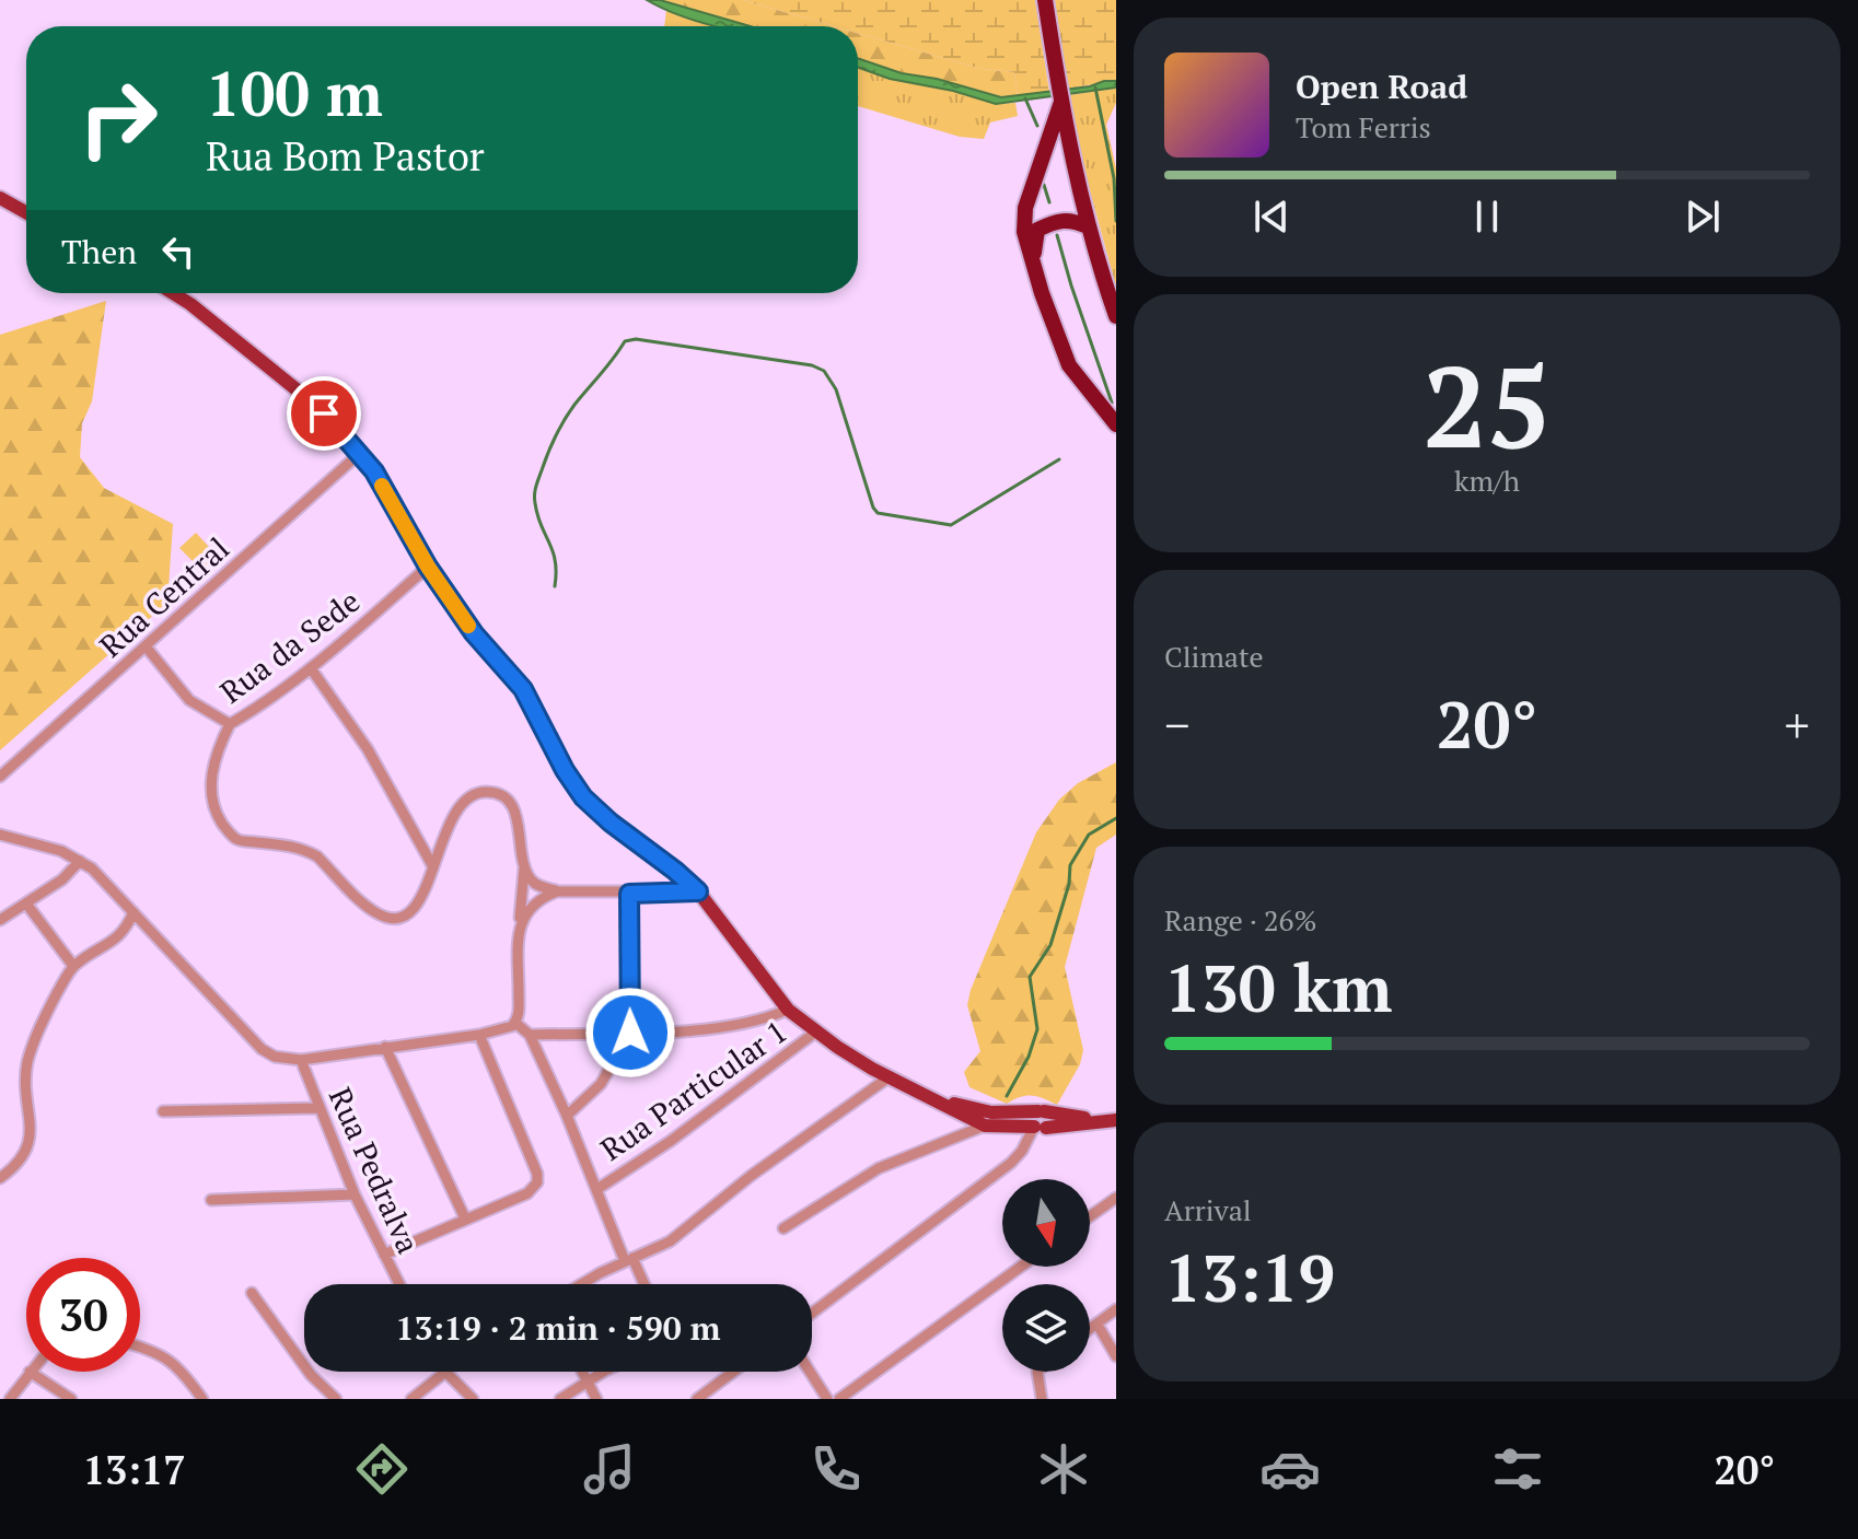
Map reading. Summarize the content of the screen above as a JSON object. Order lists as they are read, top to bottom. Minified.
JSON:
{"streets":{"street":["Rua Central","Rua da Sede","Rua Particular 1","Rua Pedralva"]},"crossings":[["Rua Central","Rua da Sede"]],"north":"bottom","page":{"turn":["100 m","Rua Bom Pastor"],"song":["Open Road","Tom Ferris"],"then":"Then","tile":[["25","km/h"],"Climate",["Range · 26%","130 km"],["Arrival","13:19"]],"heat":["−","20°","+"],"limit":"30","trip":"13:19 · 2 min · 590 m","tabs":["13:17","20°"]}}
